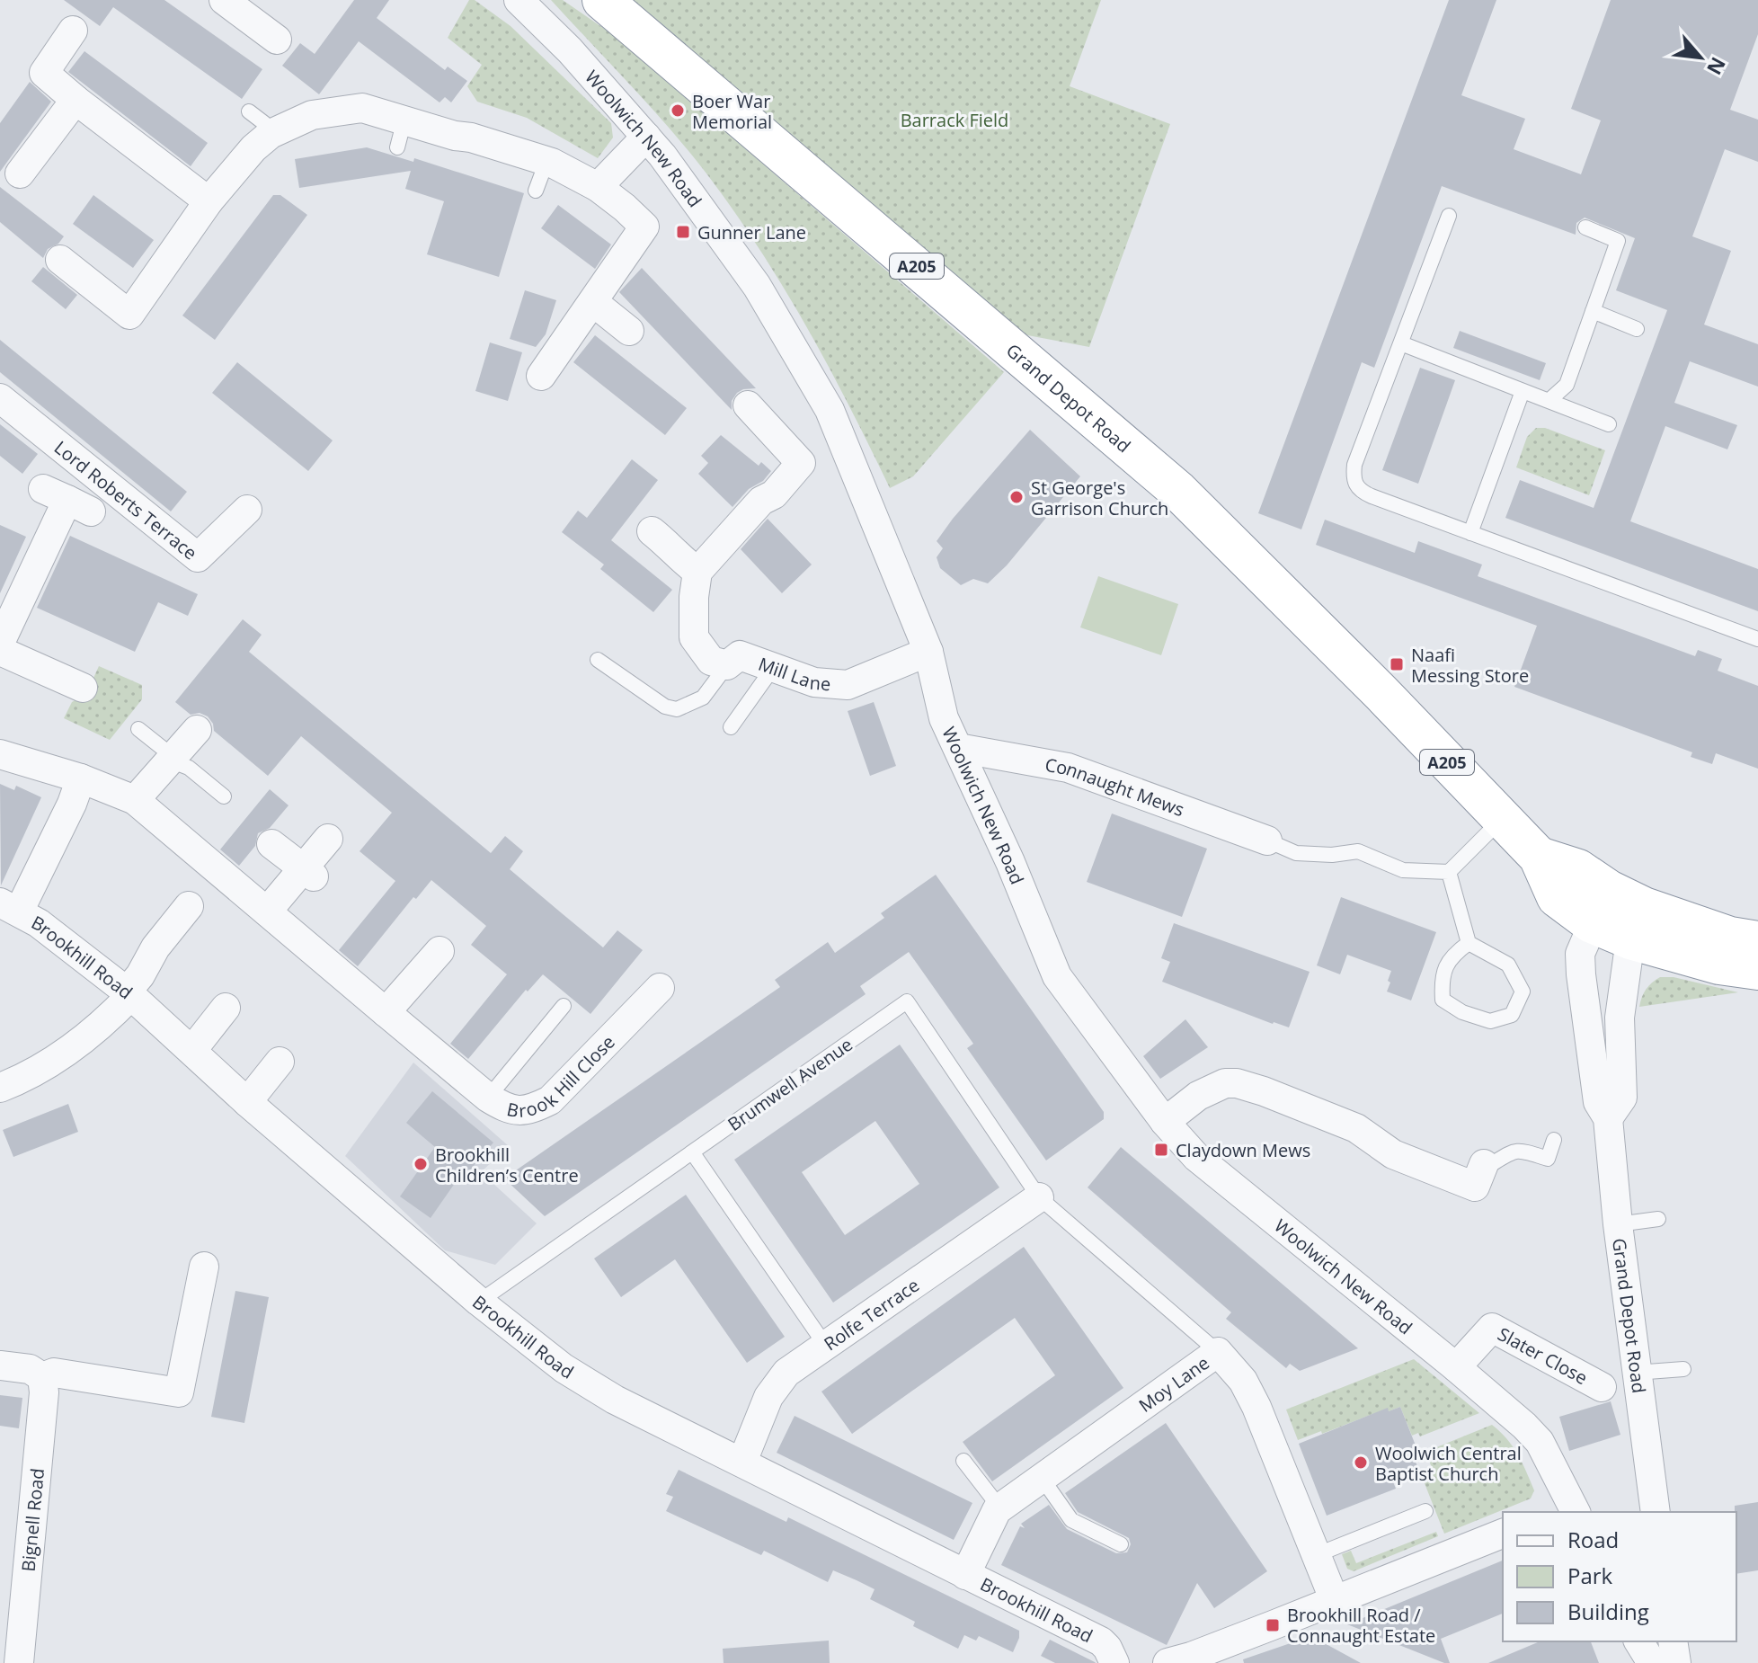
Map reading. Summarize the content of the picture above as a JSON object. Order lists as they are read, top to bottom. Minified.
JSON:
{"streets":{"highway":["A205","Grand Depot Road"],"street":["Woolwich New Road","Lord Roberts Terrace","Mill Lane","Connaught Mews","Brookhill Road","Brook Hill Close","Rolfe Terrace","Slater Close","Moy Lane","Bignell Road"],"lane":["Brumwell Avenue"]},"crossings":[["Woolwich New Road","Mill Lane"],["Woolwich New Road","Connaught Mews"],["Woolwich New Road","Slater Close"],["A205","Grand Depot Road"],["Brookhill Road","Brumwell Avenue"],["Brookhill Road","Rolfe Terrace"],["Brookhill Road","Moy Lane"],["Brumwell Avenue","Rolfe Terrace"]],"parks":["Barrack Field"],"places":{"other":["Boer War Memorial","St George's Garrison Church","Brookhill Children’s Centre","Woolwich Central Baptist Church"],"transit":["Gunner Lane","Naafi Messing Store","Claydown Mews","Brookhill Road / Connaught Estate"]},"legend":["Road","Park","Building"],"north":"bottom right"}
